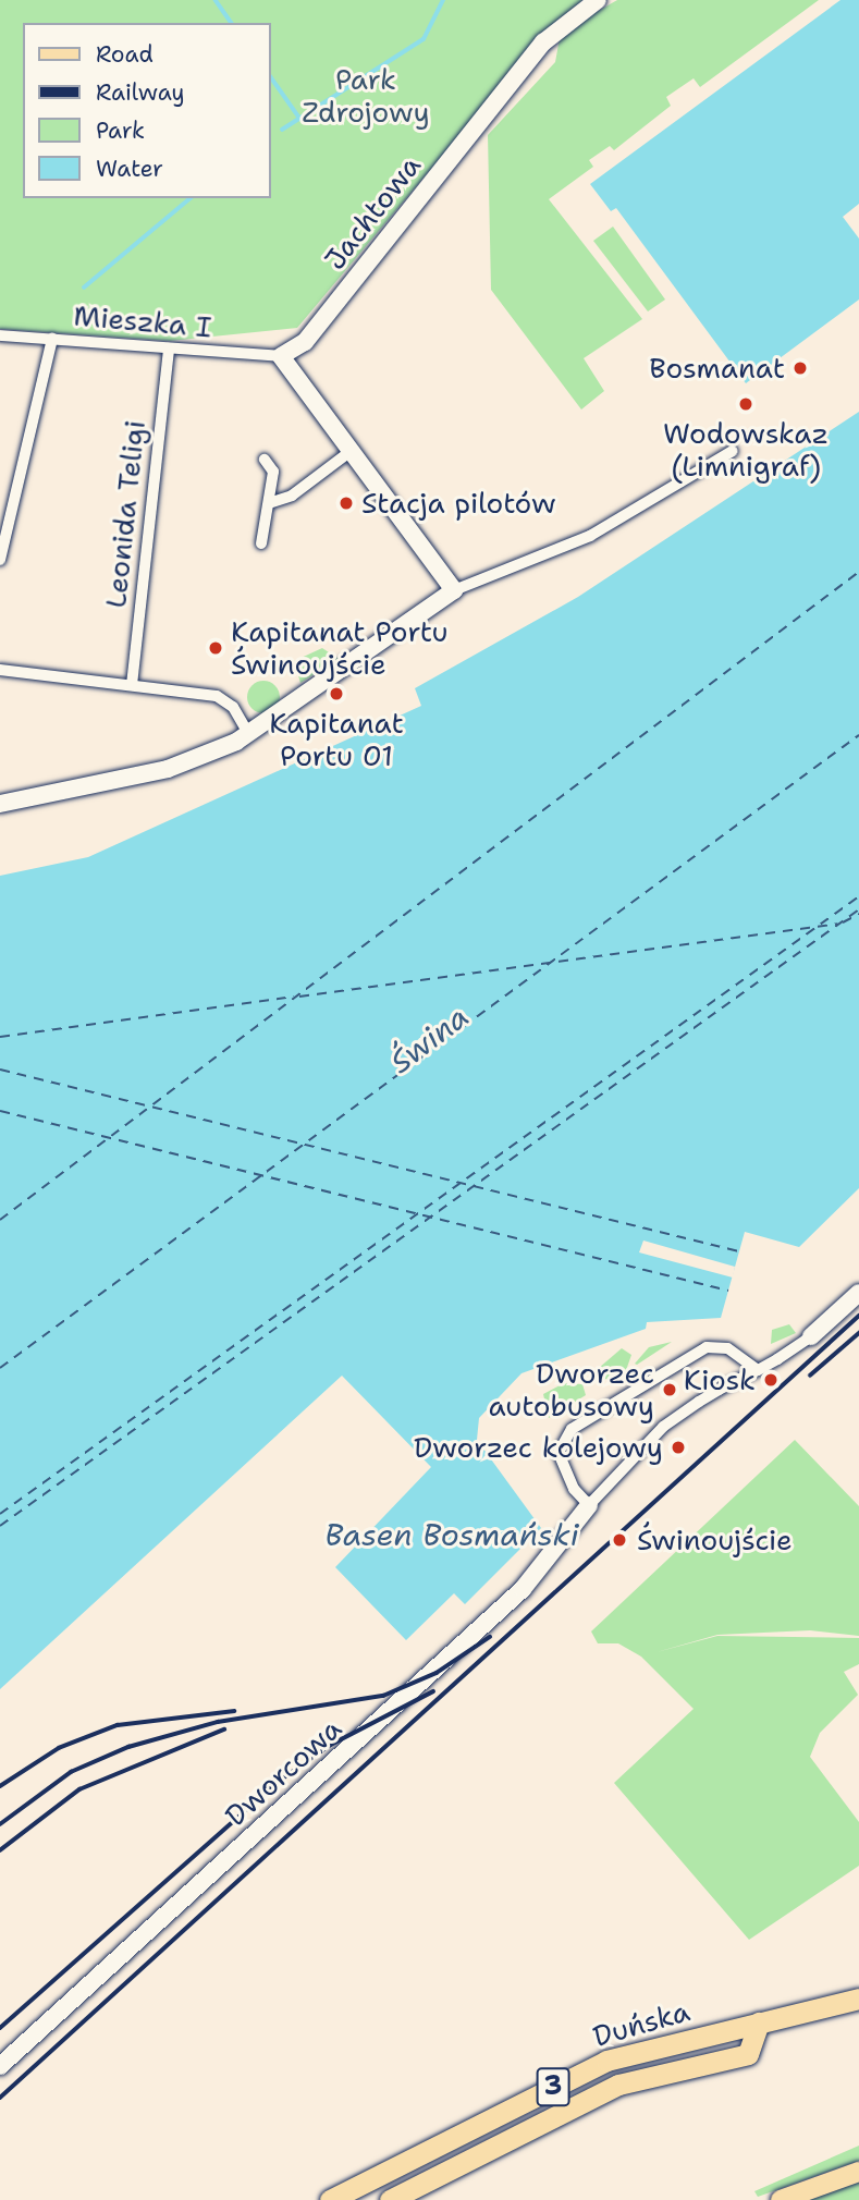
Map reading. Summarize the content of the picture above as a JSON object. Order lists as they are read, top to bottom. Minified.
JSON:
{"streets":{"highway":["Duńska","3"],"street":["Jachtowa","Mieszka I","Leonida Teligi","Dworcowa"]},"crossings":[["Jachtowa","Mieszka I"],["Mieszka I","Leonida Teligi"],["Duńska","3"]],"water":["Świna","Basen Bosmański"],"parks":["Park Zdrojowy"],"places":["Bosmanat","Wodowskaz (Limnigraf)","Stacja pilotów","Kapitanat Portu Świnoujście","Kapitanat Portu 01","Kiosk","Dworzec autobusowy","Dworzec kolejowy","Świnoujście"],"legend":["Road","Railway","Park","Water"]}
